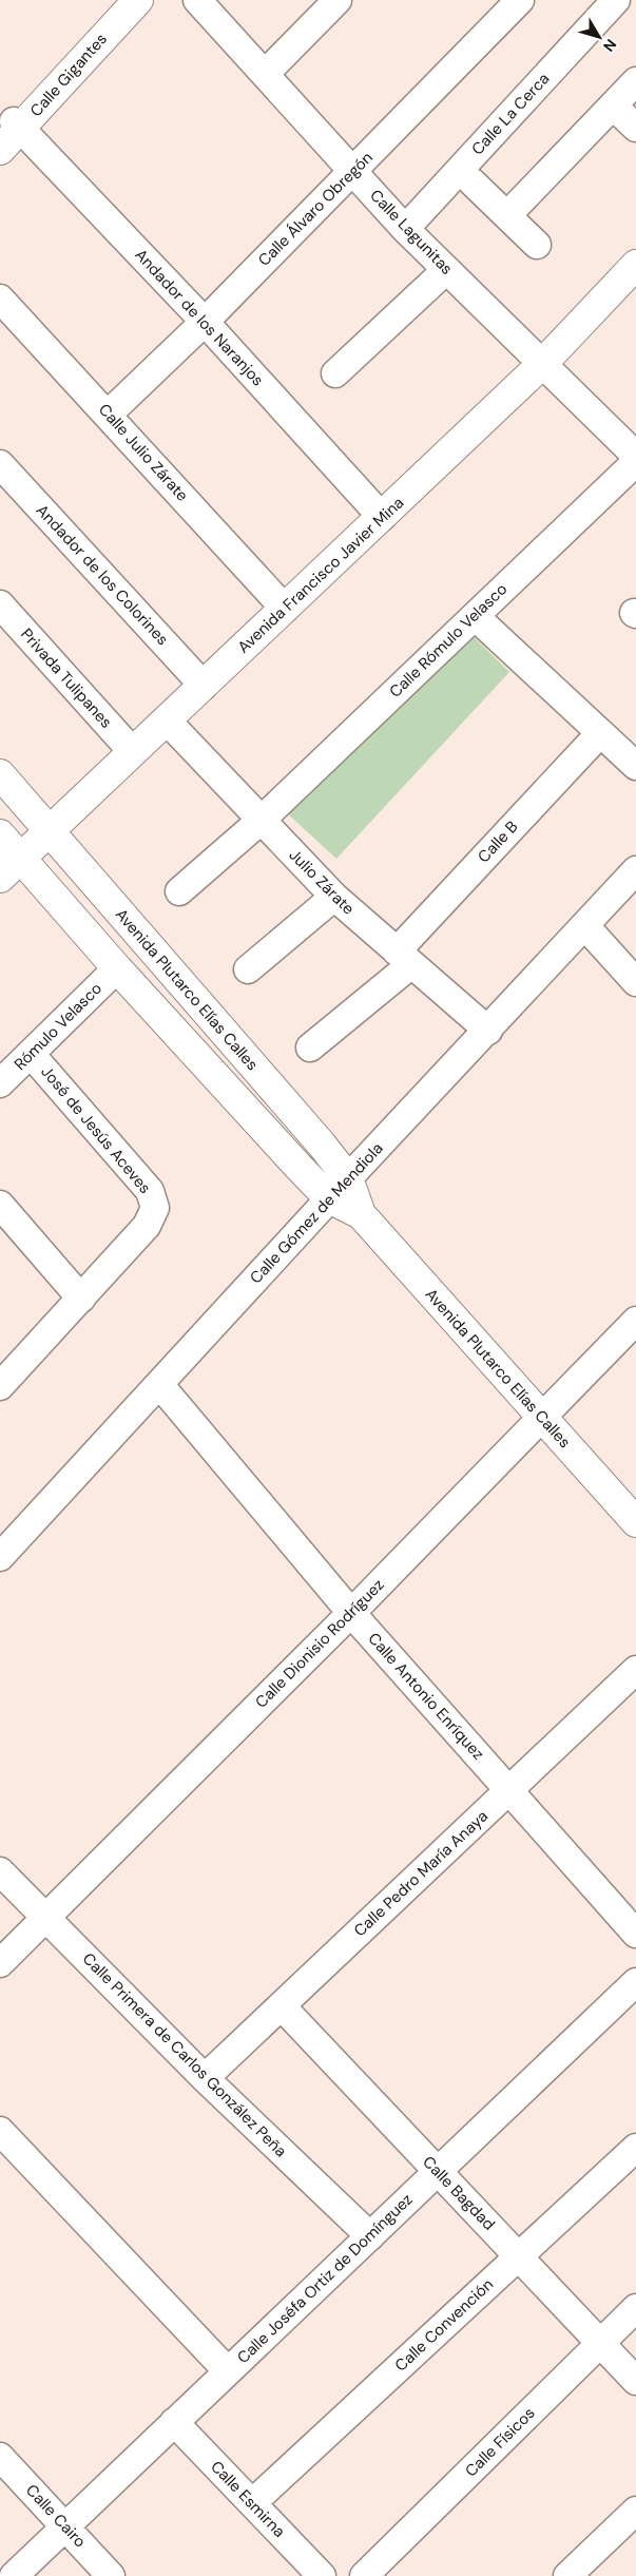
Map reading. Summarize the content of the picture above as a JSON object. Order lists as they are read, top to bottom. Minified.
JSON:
{"streets":{"main road":["Calle Gigantes","Avenida Francisco Javier Mina","Avenida Plutarco Elías Calles"],"street":["Calle La Cerca","Calle Álvaro Obregón","Calle Lagunitas","Andador de los Naranjos","Calle Julio Zárate","Andador de los Colorines","Calle Rómulo Velasco","Privada Tulipanes","Calle B","Julio Zárate","Rómulo Velasco","José de Jesús Aceves","Calle Gómez de Mendiola","Calle Dionisio Rodríguez","Calle Antonio Enríquez","Calle Pedro María Anaya","Calle Primera de Carlos González Peña","Calle Bagdad","Calle Joséfa Ortiz de Domínguez","Calle Convención","Calle Físicos","Calle Esmirna","Calle Cairo"]},"crossings":[["Calle Gigantes","Andador de los Naranjos"],["Calle La Cerca","Calle Lagunitas"],["Calle Álvaro Obregón","Calle Lagunitas"],["Calle Álvaro Obregón","Andador de los Naranjos"],["Calle Álvaro Obregón","Calle Julio Zárate"],["Calle Lagunitas","Avenida Francisco Javier Mina"],["Andador de los Naranjos","Avenida Francisco Javier Mina"],["Calle Julio Zárate","Avenida Francisco Javier Mina"],["Andador de los Colorines","Avenida Francisco Javier Mina"],["Avenida Francisco Javier Mina","Privada Tulipanes"],["Avenida Francisco Javier Mina","Julio Zárate"],["Avenida Francisco Javier Mina","Avenida Plutarco Elías Calles"],["Calle Rómulo Velasco","Julio Zárate"],["Calle B","Julio Zárate"],["Julio Zárate","Calle Gómez de Mendiola"],["Avenida Plutarco Elías Calles","Rómulo Velasco"],["Avenida Plutarco Elías Calles","Calle Gómez de Mendiola"],["Avenida Plutarco Elías Calles","Calle Dionisio Rodríguez"],["Rómulo Velasco","José de Jesús Aceves"],["Calle Gómez de Mendiola","Calle Antonio Enríquez"],["Calle Dionisio Rodríguez","Calle Antonio Enríquez"],["Calle Dionisio Rodríguez","Calle Primera de Carlos González Peña"],["Calle Antonio Enríquez","Calle Pedro María Anaya"],["Calle Pedro María Anaya","Calle Primera de Carlos González Peña"],["Calle Pedro María Anaya","Calle Bagdad"],["Calle Primera de Carlos González Peña","Calle Joséfa Ortiz de Domínguez"],["Calle Bagdad","Calle Joséfa Ortiz de Domínguez"],["Calle Bagdad","Calle Convención"],["Calle Bagdad","Calle Físicos"],["Calle Joséfa Ortiz de Domínguez","Calle Esmirna"],["Calle Joséfa Ortiz de Domínguez","Calle Cairo"],["Calle Convención","Calle Esmirna"]],"north":"bottom right"}
